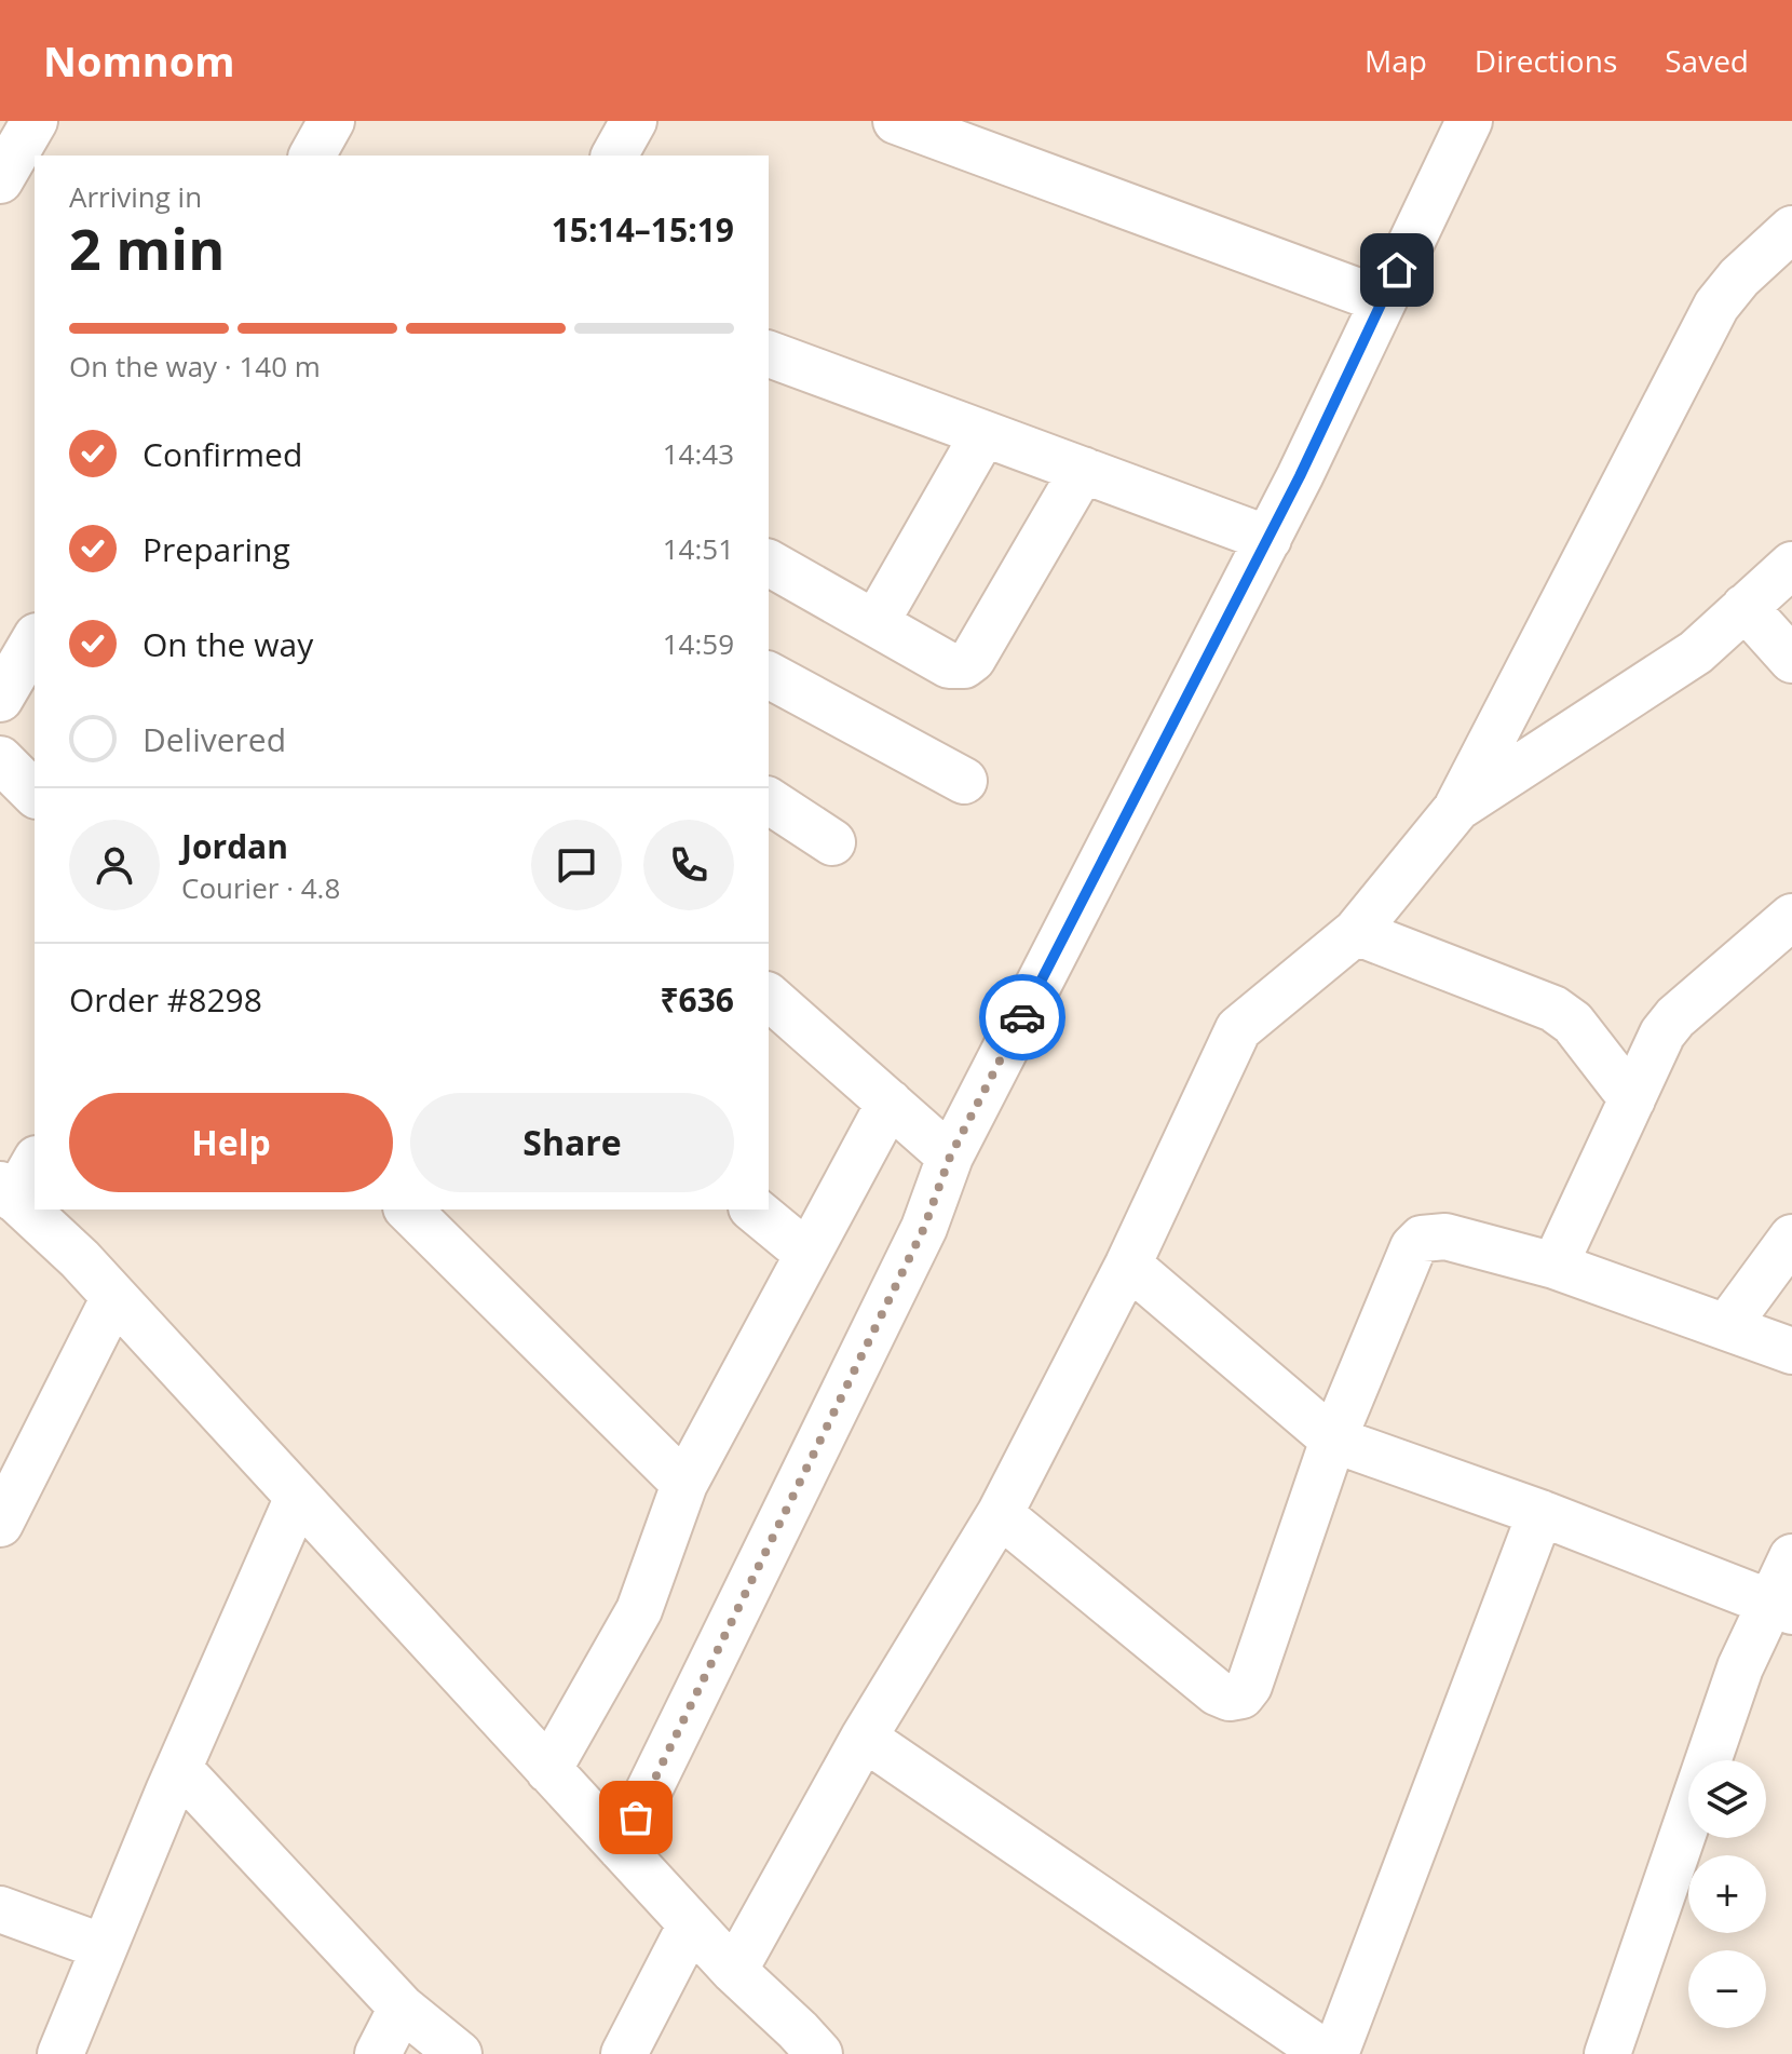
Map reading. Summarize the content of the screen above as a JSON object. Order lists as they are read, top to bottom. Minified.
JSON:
{"page":{"header":"Nomnom","nav":["Map","Directions","Saved"],"heading":["2 min","Arriving in","15:14–15:19"],"panel":["Jordan","Courier · 4.8","Order #8298","₹636"],"bar":"On the way · 140 m","list":[["Confirmed","14:43"],["Preparing","14:51"],["On the way","14:59"],"Delivered"],"buttons":["Help","Share"],"map_buttons":["+","−"]}}
